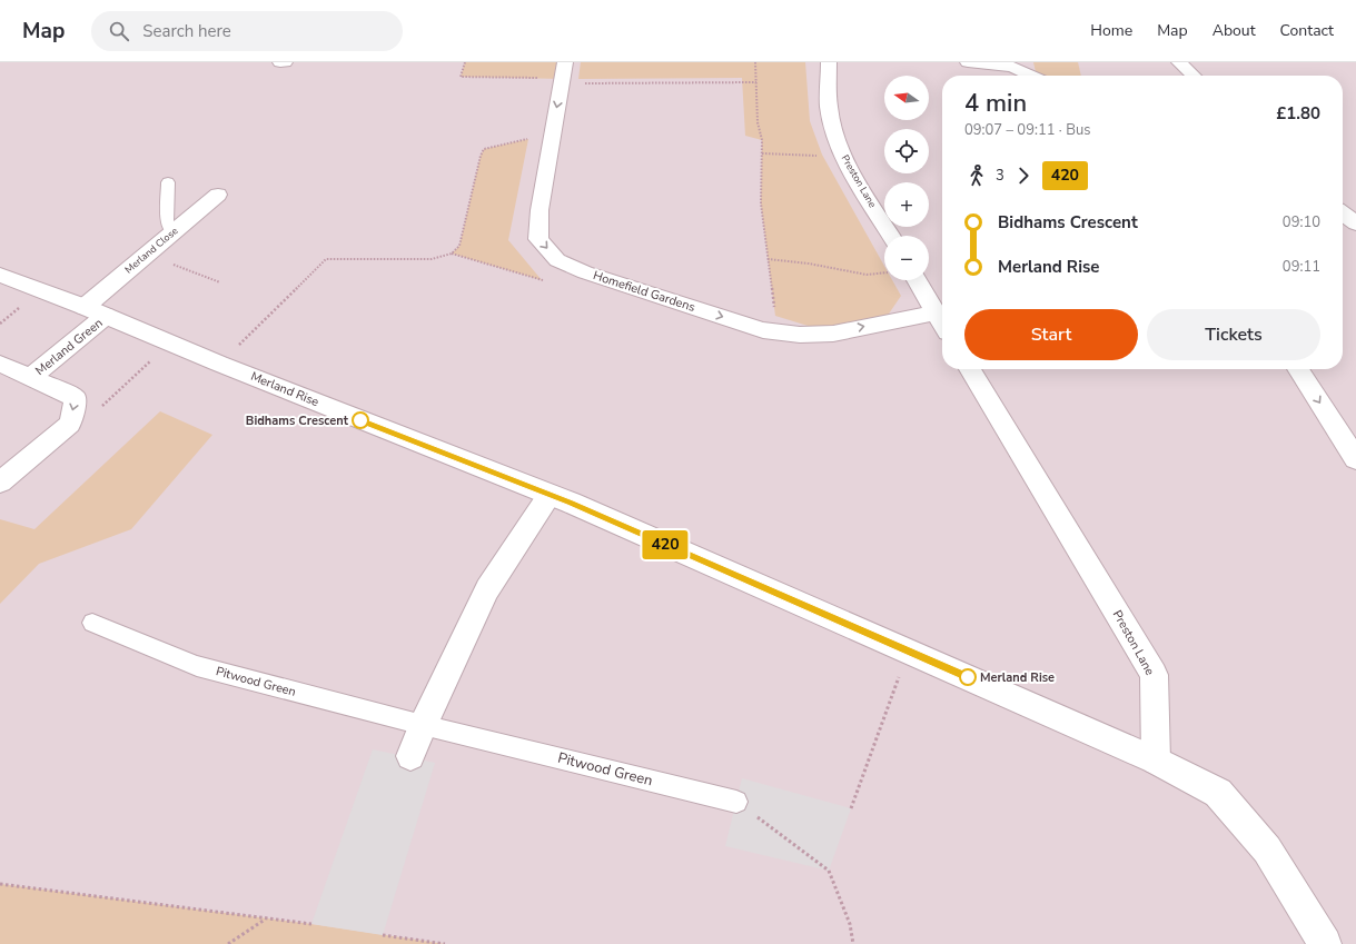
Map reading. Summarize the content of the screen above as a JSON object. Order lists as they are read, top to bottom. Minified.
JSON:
{"streets":{"street":["Preston Lane","Merland Close","Homefield Gardens","Merland Green","Merland Rise"],"lane":["Pitwood Green"]},"crossings":[["Preston Lane","Merland Rise"],["Merland Close","Merland Rise"],["Merland Green","Merland Rise"]],"places":["Bidhams Crescent","Merland Rise"],"lines":["bus line 420"],"north":"left","page":{"header":"Map","search":"Search here","nav":["Home","Map","About","Contact"],"on_map":"420","map_buttons":["+","−"],"heading":["4 min","09:07 – 09:11 · Bus","£1.80"],"legs":["3","420"],"list":[{"name":"Bidhams Crescent","value":"09:10"},{"name":"Merland Rise","value":"09:11"}],"buttons":["Start","Tickets"]}}
